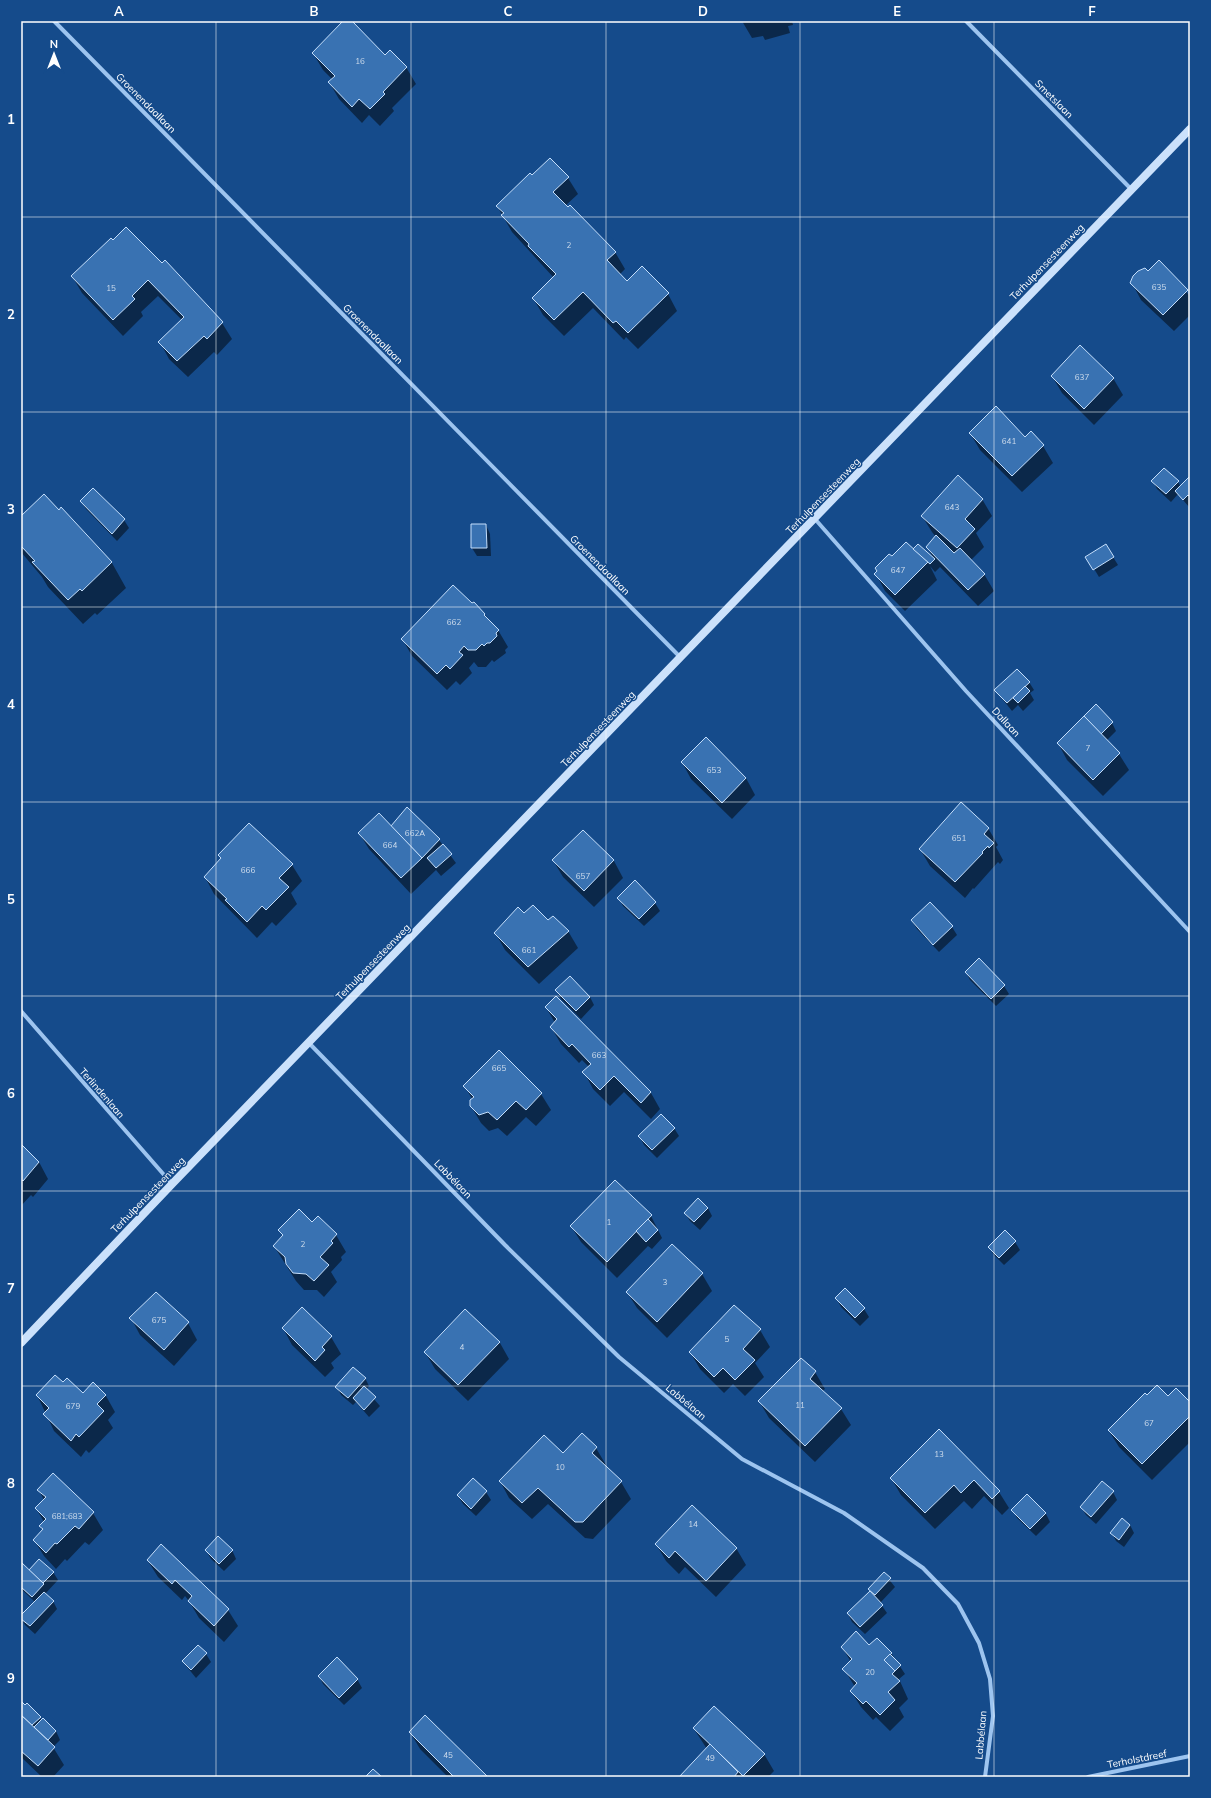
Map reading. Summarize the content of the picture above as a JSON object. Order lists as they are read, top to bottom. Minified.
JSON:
{"streets":{"main road":["Terhulpensesteenweg"],"street":["Smetslaan","Groenendaallaan","Dallaan","Terlindenlaan","Labbélaan","Terholstdreef"]},"crossings":[["Smetslaan","Terhulpensesteenweg"],["Groenendaallaan","Terhulpensesteenweg"],["Terhulpensesteenweg","Dallaan"],["Terhulpensesteenweg","Terlindenlaan"],["Terhulpensesteenweg","Labbélaan"]],"house_numbers":["16","2","635","15","637","641","643","647","662","7","653","662A","651","664","666","657","661","663","665","1","2","3","675","5","4","11","679","67","13","10","681;683","14","20","45","49"],"north":"top","grid":{"columns":["A","B","C","D","E","F"],"rows":["1","2","3","4","5","6","7","8","9"]}}
